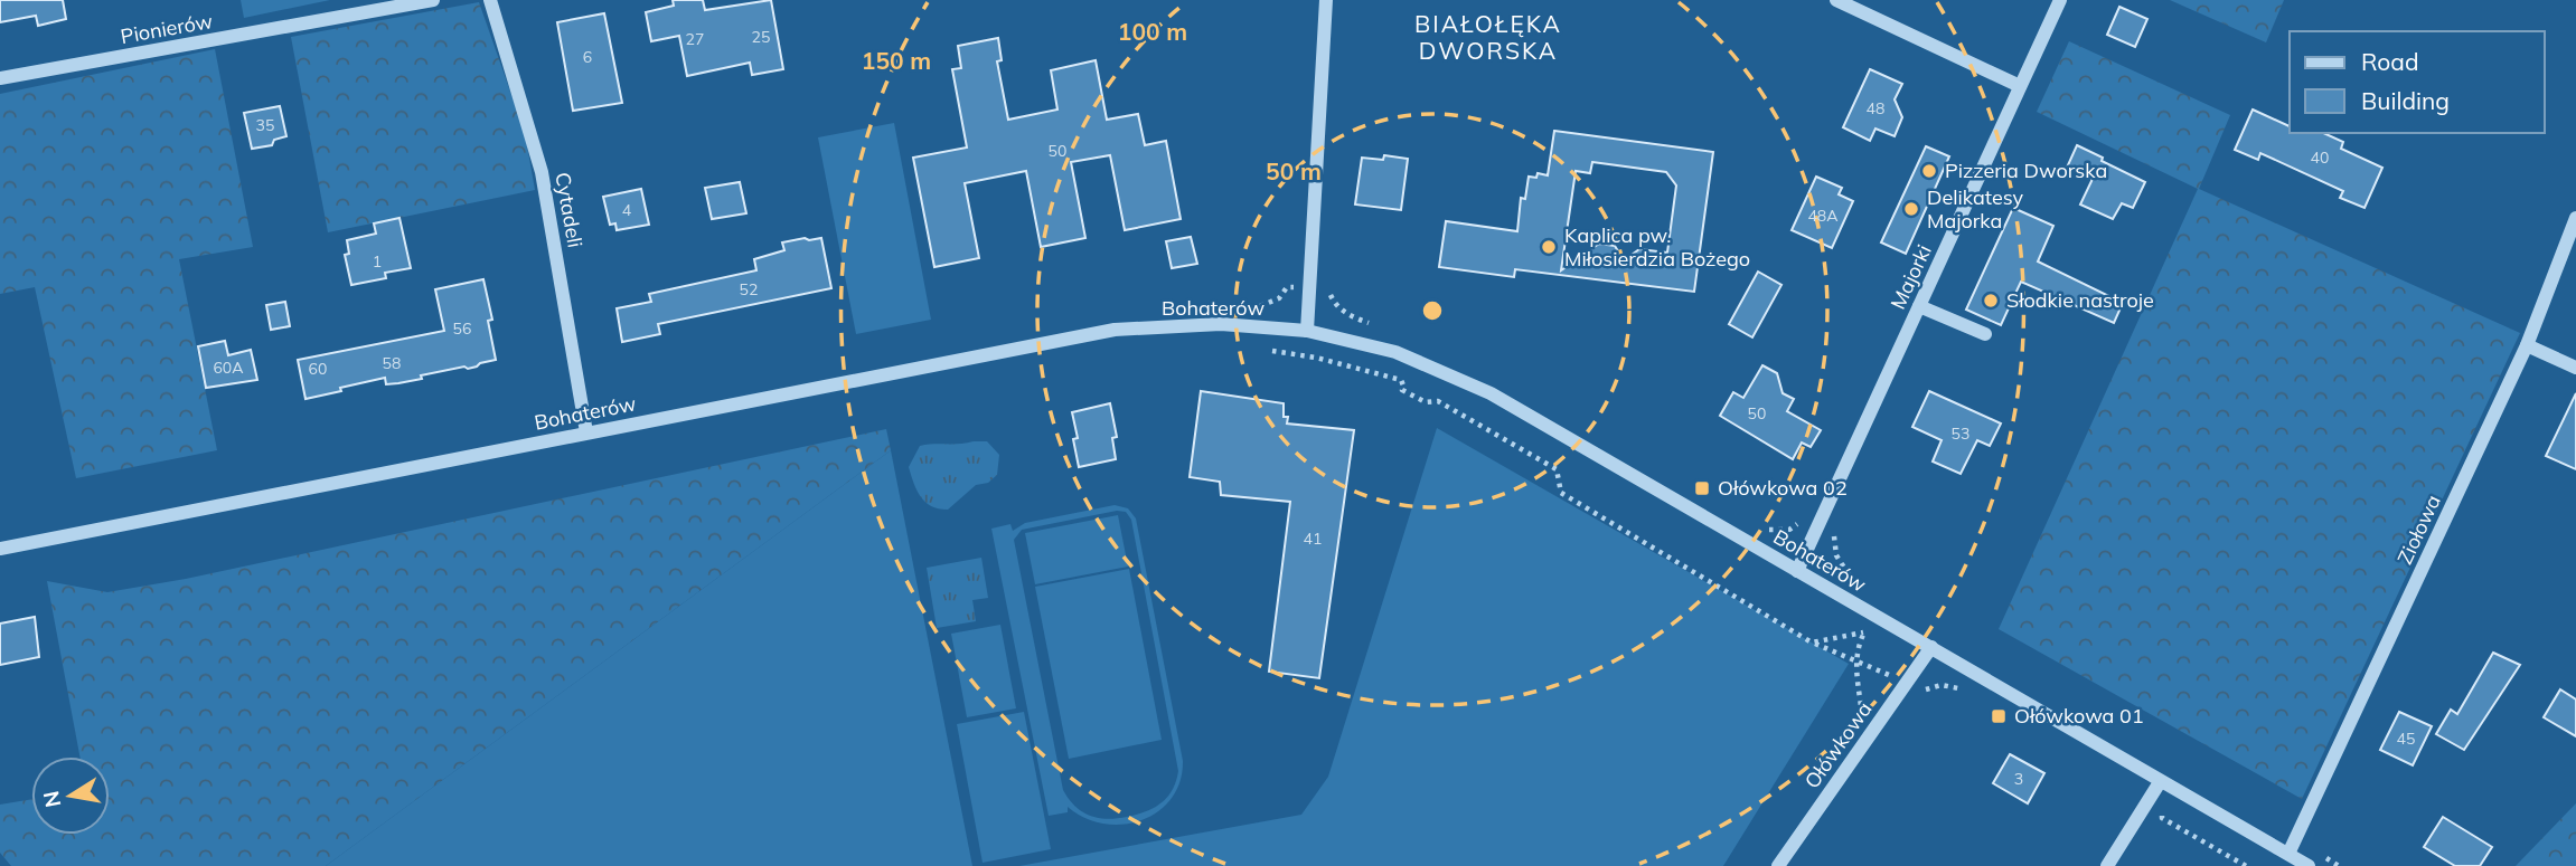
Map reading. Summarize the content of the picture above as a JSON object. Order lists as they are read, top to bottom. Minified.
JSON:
{"streets":{"street":["Pionierów","Cytadeli","Majorki","Bohaterów","Ziołowa","Ołówkowa"]},"crossings":[["Cytadeli","Bohaterów"],["Majorki","Bohaterów"],["Bohaterów","Ziołowa"],["Bohaterów","Ołówkowa"]],"districts":["BIAŁOŁĘKA DWORSKA"],"places":{"other":["Pizzeria Dworska","Delikatesy Majorka","Kaplica pw. Miłosierdzia Bożego","Słodkie nastroje"],"transit":["Ołówkowa 02","Ołówkowa 01"]},"house_numbers":["25","27","6","48","35","50","40","4","48A","1","52","56","58","60A","60","50","53","41","45","3"],"legend":["Road","Building"],"north":"left","rings":["100 m","150 m","50 m"]}
